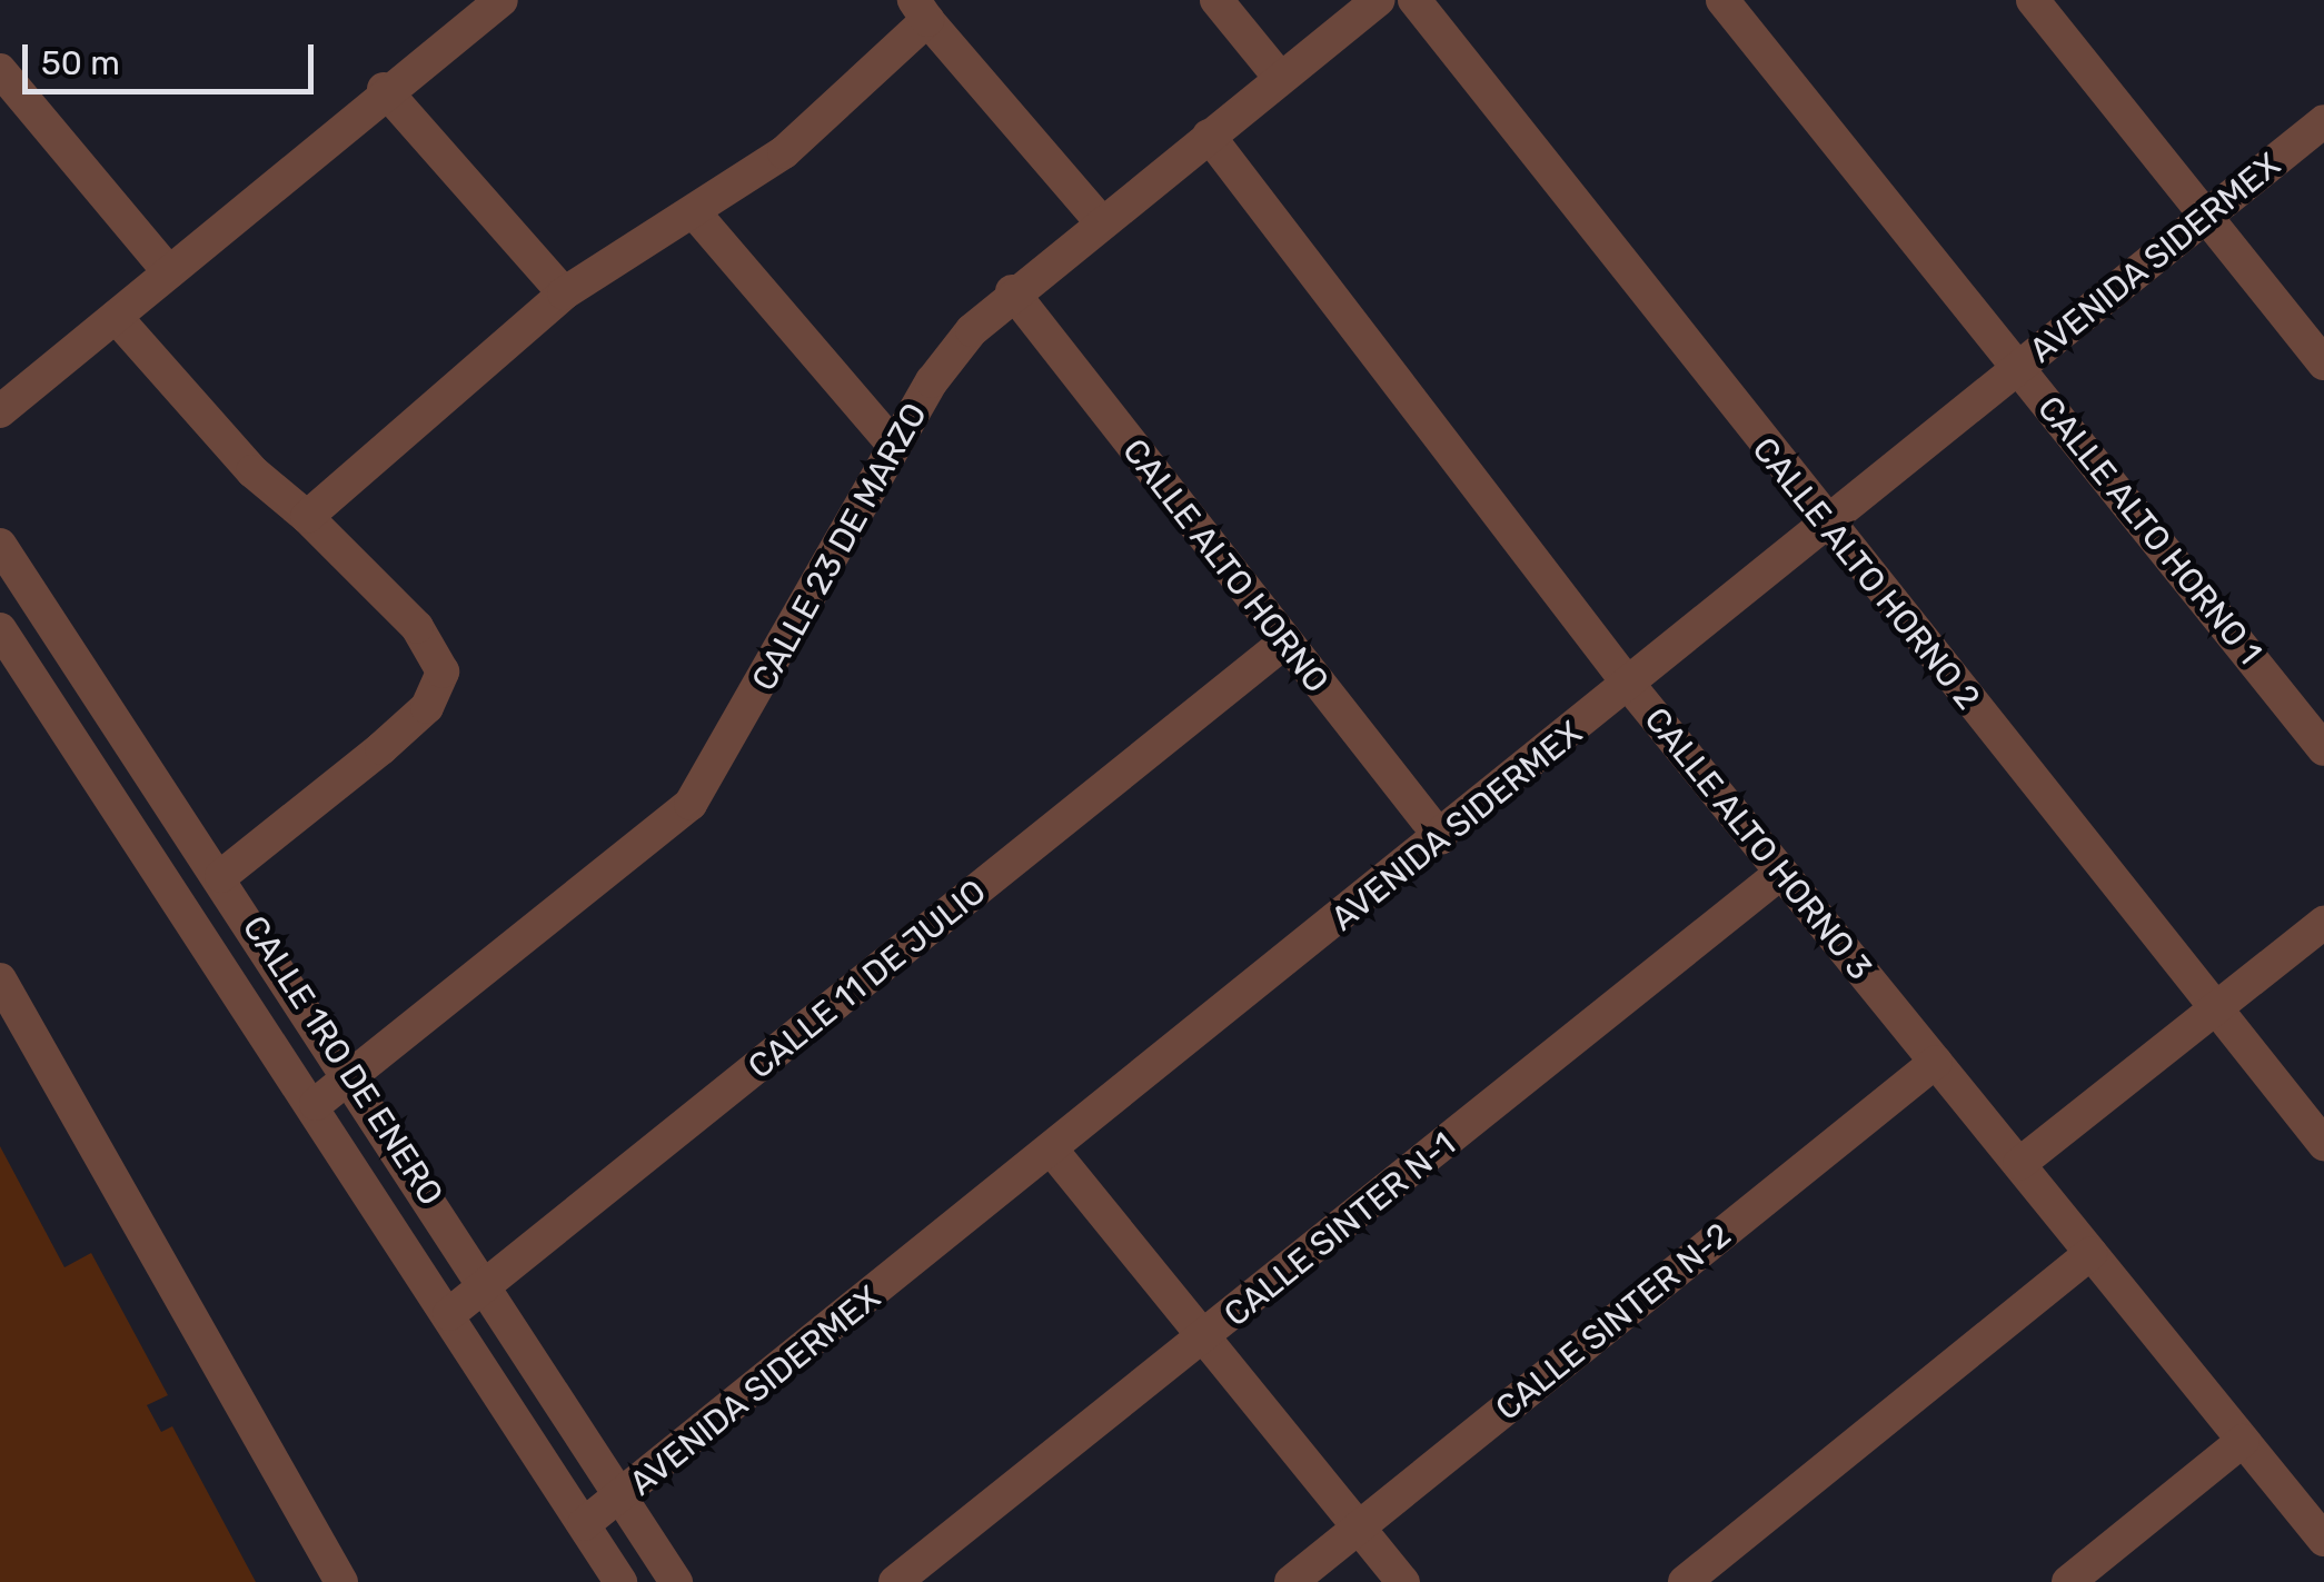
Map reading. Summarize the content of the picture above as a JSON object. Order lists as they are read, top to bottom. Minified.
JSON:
{"streets":{"street":["AVENIDA SIDERMEX","CALLE ALTO HORNO 1","CALLE 23 DE MARZO","CALLE ALTO HORNO","CALLE ALTO HORNO 2","CALLE ALTO HORNO 3","CALLE 11 DE JULIO","CALLE 1RO DE ENERO","CALLE SINTER N-1","CALLE SINTER N-2"]},"crossings":[["AVENIDA SIDERMEX","CALLE ALTO HORNO 1"],["AVENIDA SIDERMEX","CALLE ALTO HORNO"],["AVENIDA SIDERMEX","CALLE ALTO HORNO 2"],["AVENIDA SIDERMEX","CALLE ALTO HORNO 3"],["AVENIDA SIDERMEX","CALLE 1RO DE ENERO"],["CALLE 23 DE MARZO","CALLE ALTO HORNO"],["CALLE 23 DE MARZO","CALLE ALTO HORNO 3"],["CALLE 23 DE MARZO","CALLE 1RO DE ENERO"],["CALLE ALTO HORNO","CALLE 11 DE JULIO"],["CALLE ALTO HORNO 3","CALLE SINTER N-1"],["CALLE ALTO HORNO 3","CALLE SINTER N-2"],["CALLE 11 DE JULIO","CALLE 1RO DE ENERO"]],"scale_bar":"50 m"}
